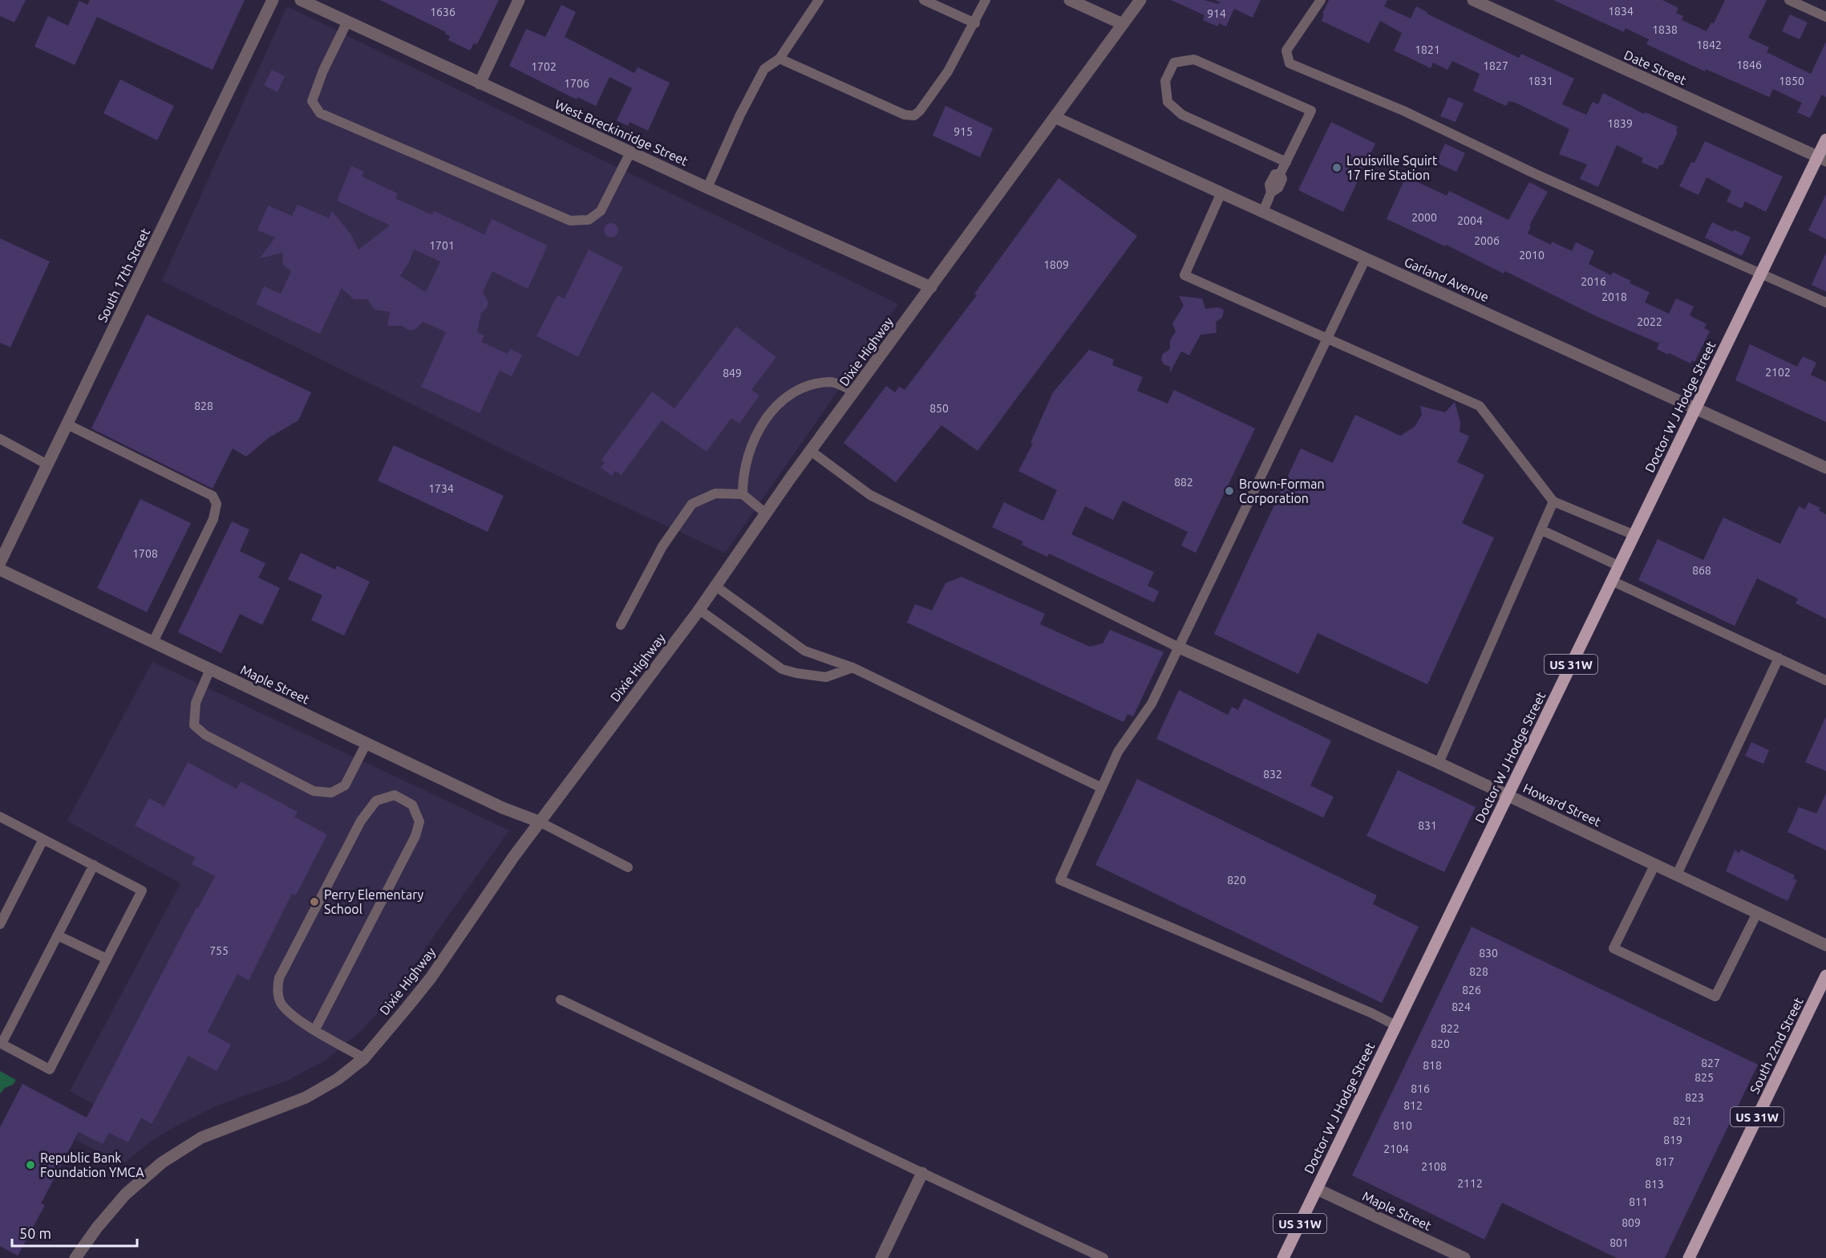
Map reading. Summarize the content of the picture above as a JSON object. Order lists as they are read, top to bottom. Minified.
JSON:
{"streets":{"main road":["Doctor W J Hodge Street","US 31W","South 22nd Street"],"street":["Date Street","West Breckinridge Street","South 17th Street","Garland Avenue","Dixie Highway","Maple Street","Howard Street"]},"crossings":[["Date Street","Doctor W J Hodge Street"],["West Breckinridge Street","Dixie Highway"],["Garland Avenue","Dixie Highway"],["Garland Avenue","Doctor W J Hodge Street"],["Dixie Highway","Maple Street"],["Doctor W J Hodge Street","Maple Street"],["Doctor W J Hodge Street","Howard Street"]],"places":["Louisville Squirt 17 Fire Station","Brown-Forman Corporation","Perry Elementary School","Republic Bank Foundation YMCA"],"house_numbers":["1834","1636","914","1838","1842","1821","1846","1827","1702","1831","1850","1706","1839","915","2000","2004","2006","1701","2010","1809","2016","2018","2022","2102","849","828","850","882","1734","1708","868","832","831","820","755","830","828","826","824","822","820","827","818","825","816","823","812","821","810","819","2104","817","2108","2112","813","811","809","801"],"scale_bar":"50 m"}
